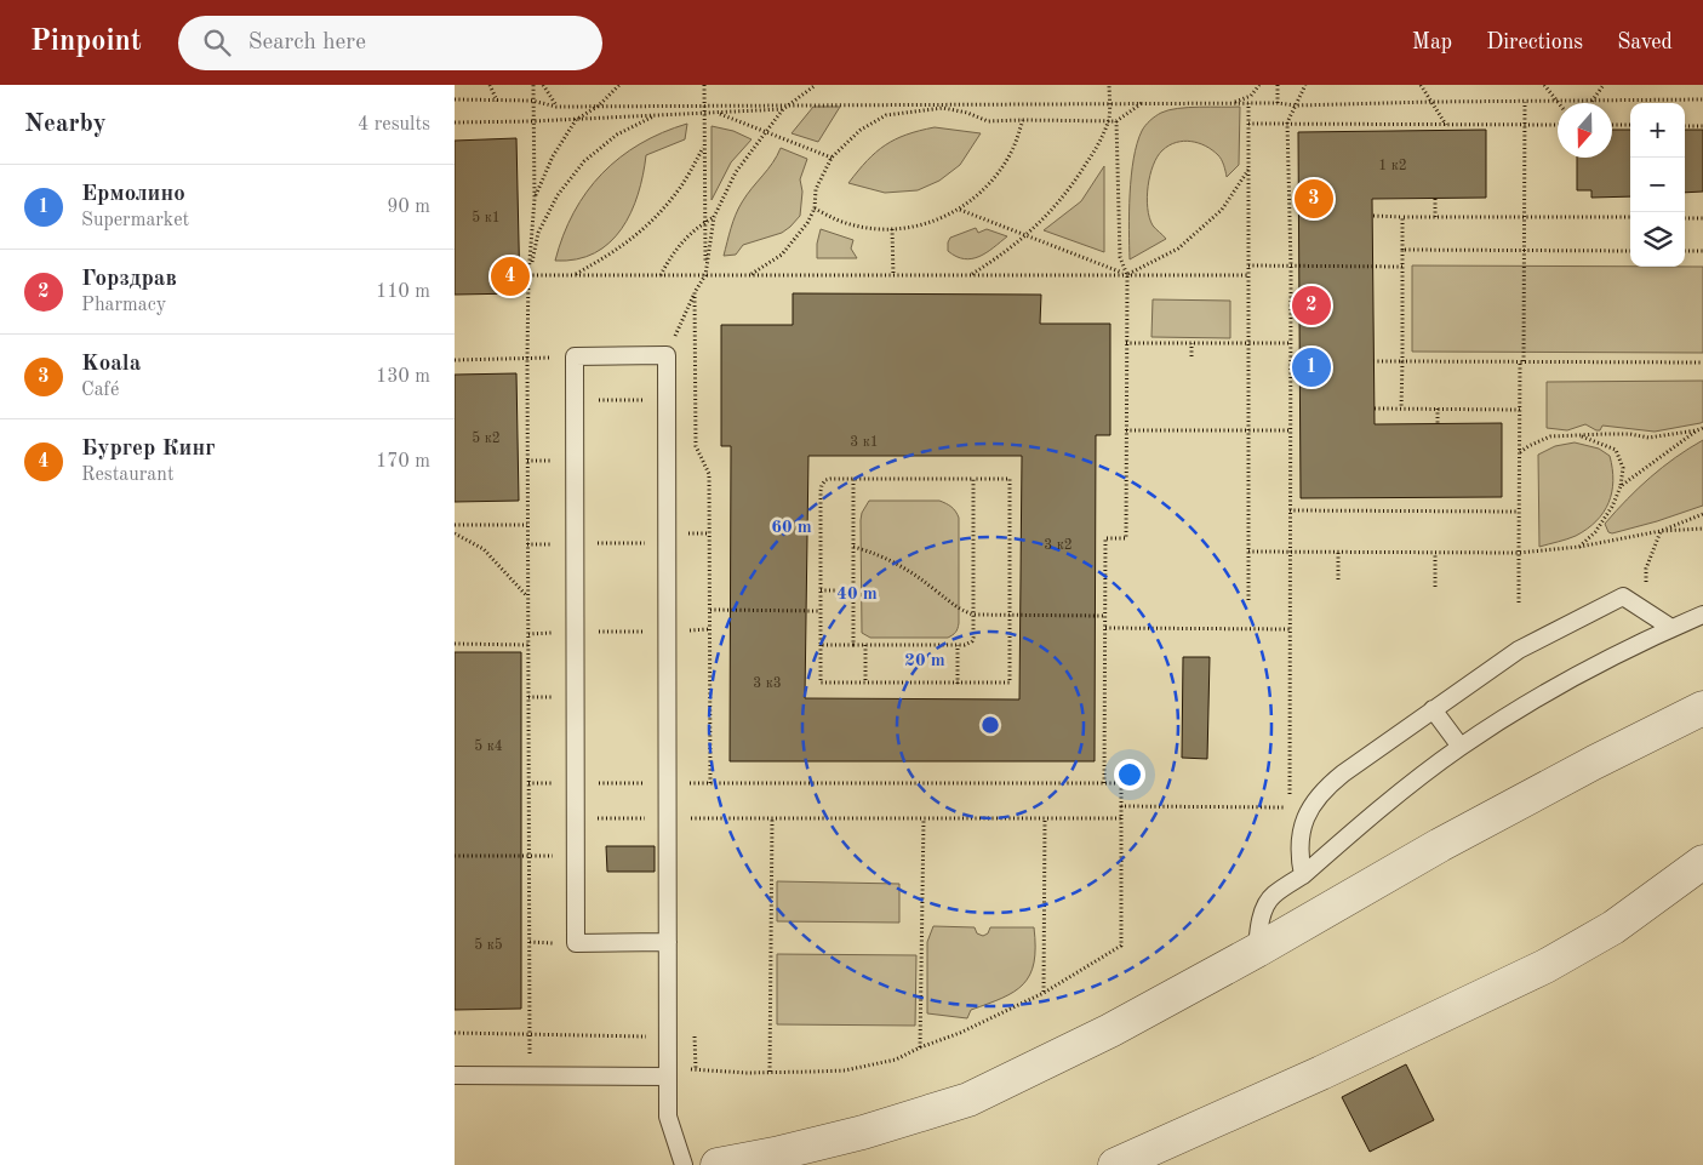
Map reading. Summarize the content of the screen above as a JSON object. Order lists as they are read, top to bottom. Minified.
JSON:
{"house_numbers":["1 к2","5 к1","5 к2","3 к1","3 к2","3 к3","5 к4","5 к5"],"north":"bottom","page":{"header":"Pinpoint","search":"Search here","nav":["Map","Directions","Saved"],"heading":["Nearby","4 results"],"map_buttons":["+","−"],"list":[{"mark":"1","name":"Ермолино","note":"Supermarket","value":"90 m"},{"mark":"2","name":"Горздрав","note":"Pharmacy","value":"110 m"},{"mark":"3","name":"Koala","note":"Café","value":"130 m"},{"mark":"4","name":"Бургер Кинг","note":"Restaurant","value":"170 m"}],"pins":["3","4","2","1"]},"rings":["60 m","40 m","20 m"]}
